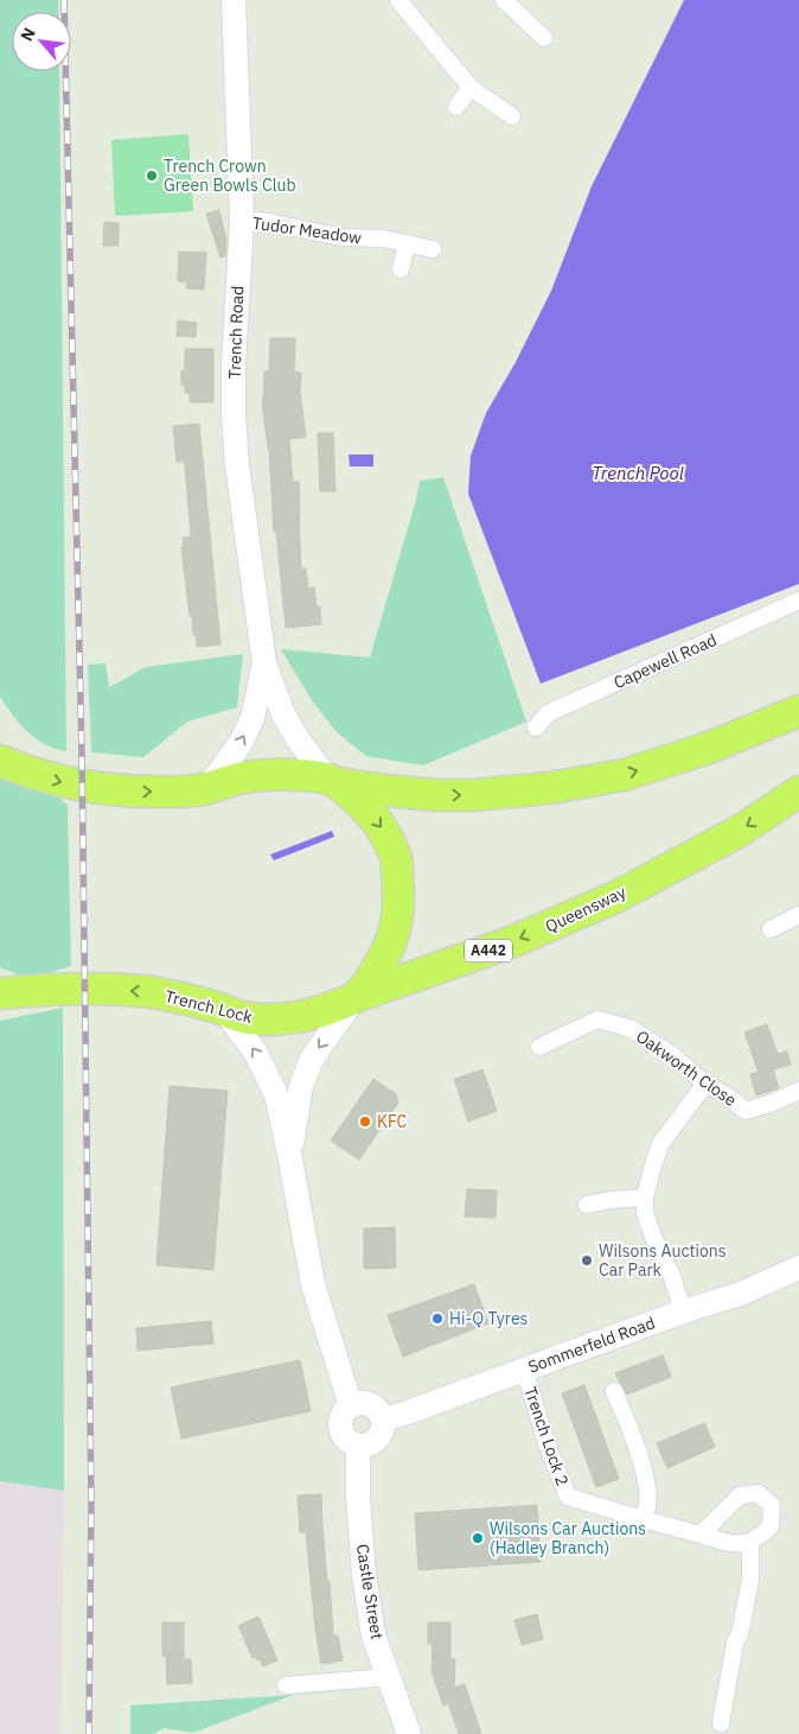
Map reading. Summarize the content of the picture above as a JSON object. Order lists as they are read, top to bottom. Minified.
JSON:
{"streets":{"highway":["Queensway","A442","Trench Lock"],"street":["Tudor Meadow","Trench Road","Capewell Road","Oakworth Close","Sommerfeld Road","Trench Lock 2","Castle Street"]},"crossings":[["Tudor Meadow","Trench Road"],["Queensway","Trench Lock"],["Sommerfeld Road","Trench Lock 2"],["Sommerfeld Road","Castle Street"]],"water":["Trench Pool"],"places":["Trench Crown Green Bowls Club","KFC","Wilsons Auctions Car Park","Hi-Q Tyres","Wilsons Car Auctions (Hadley Branch)"],"north":"top left"}
